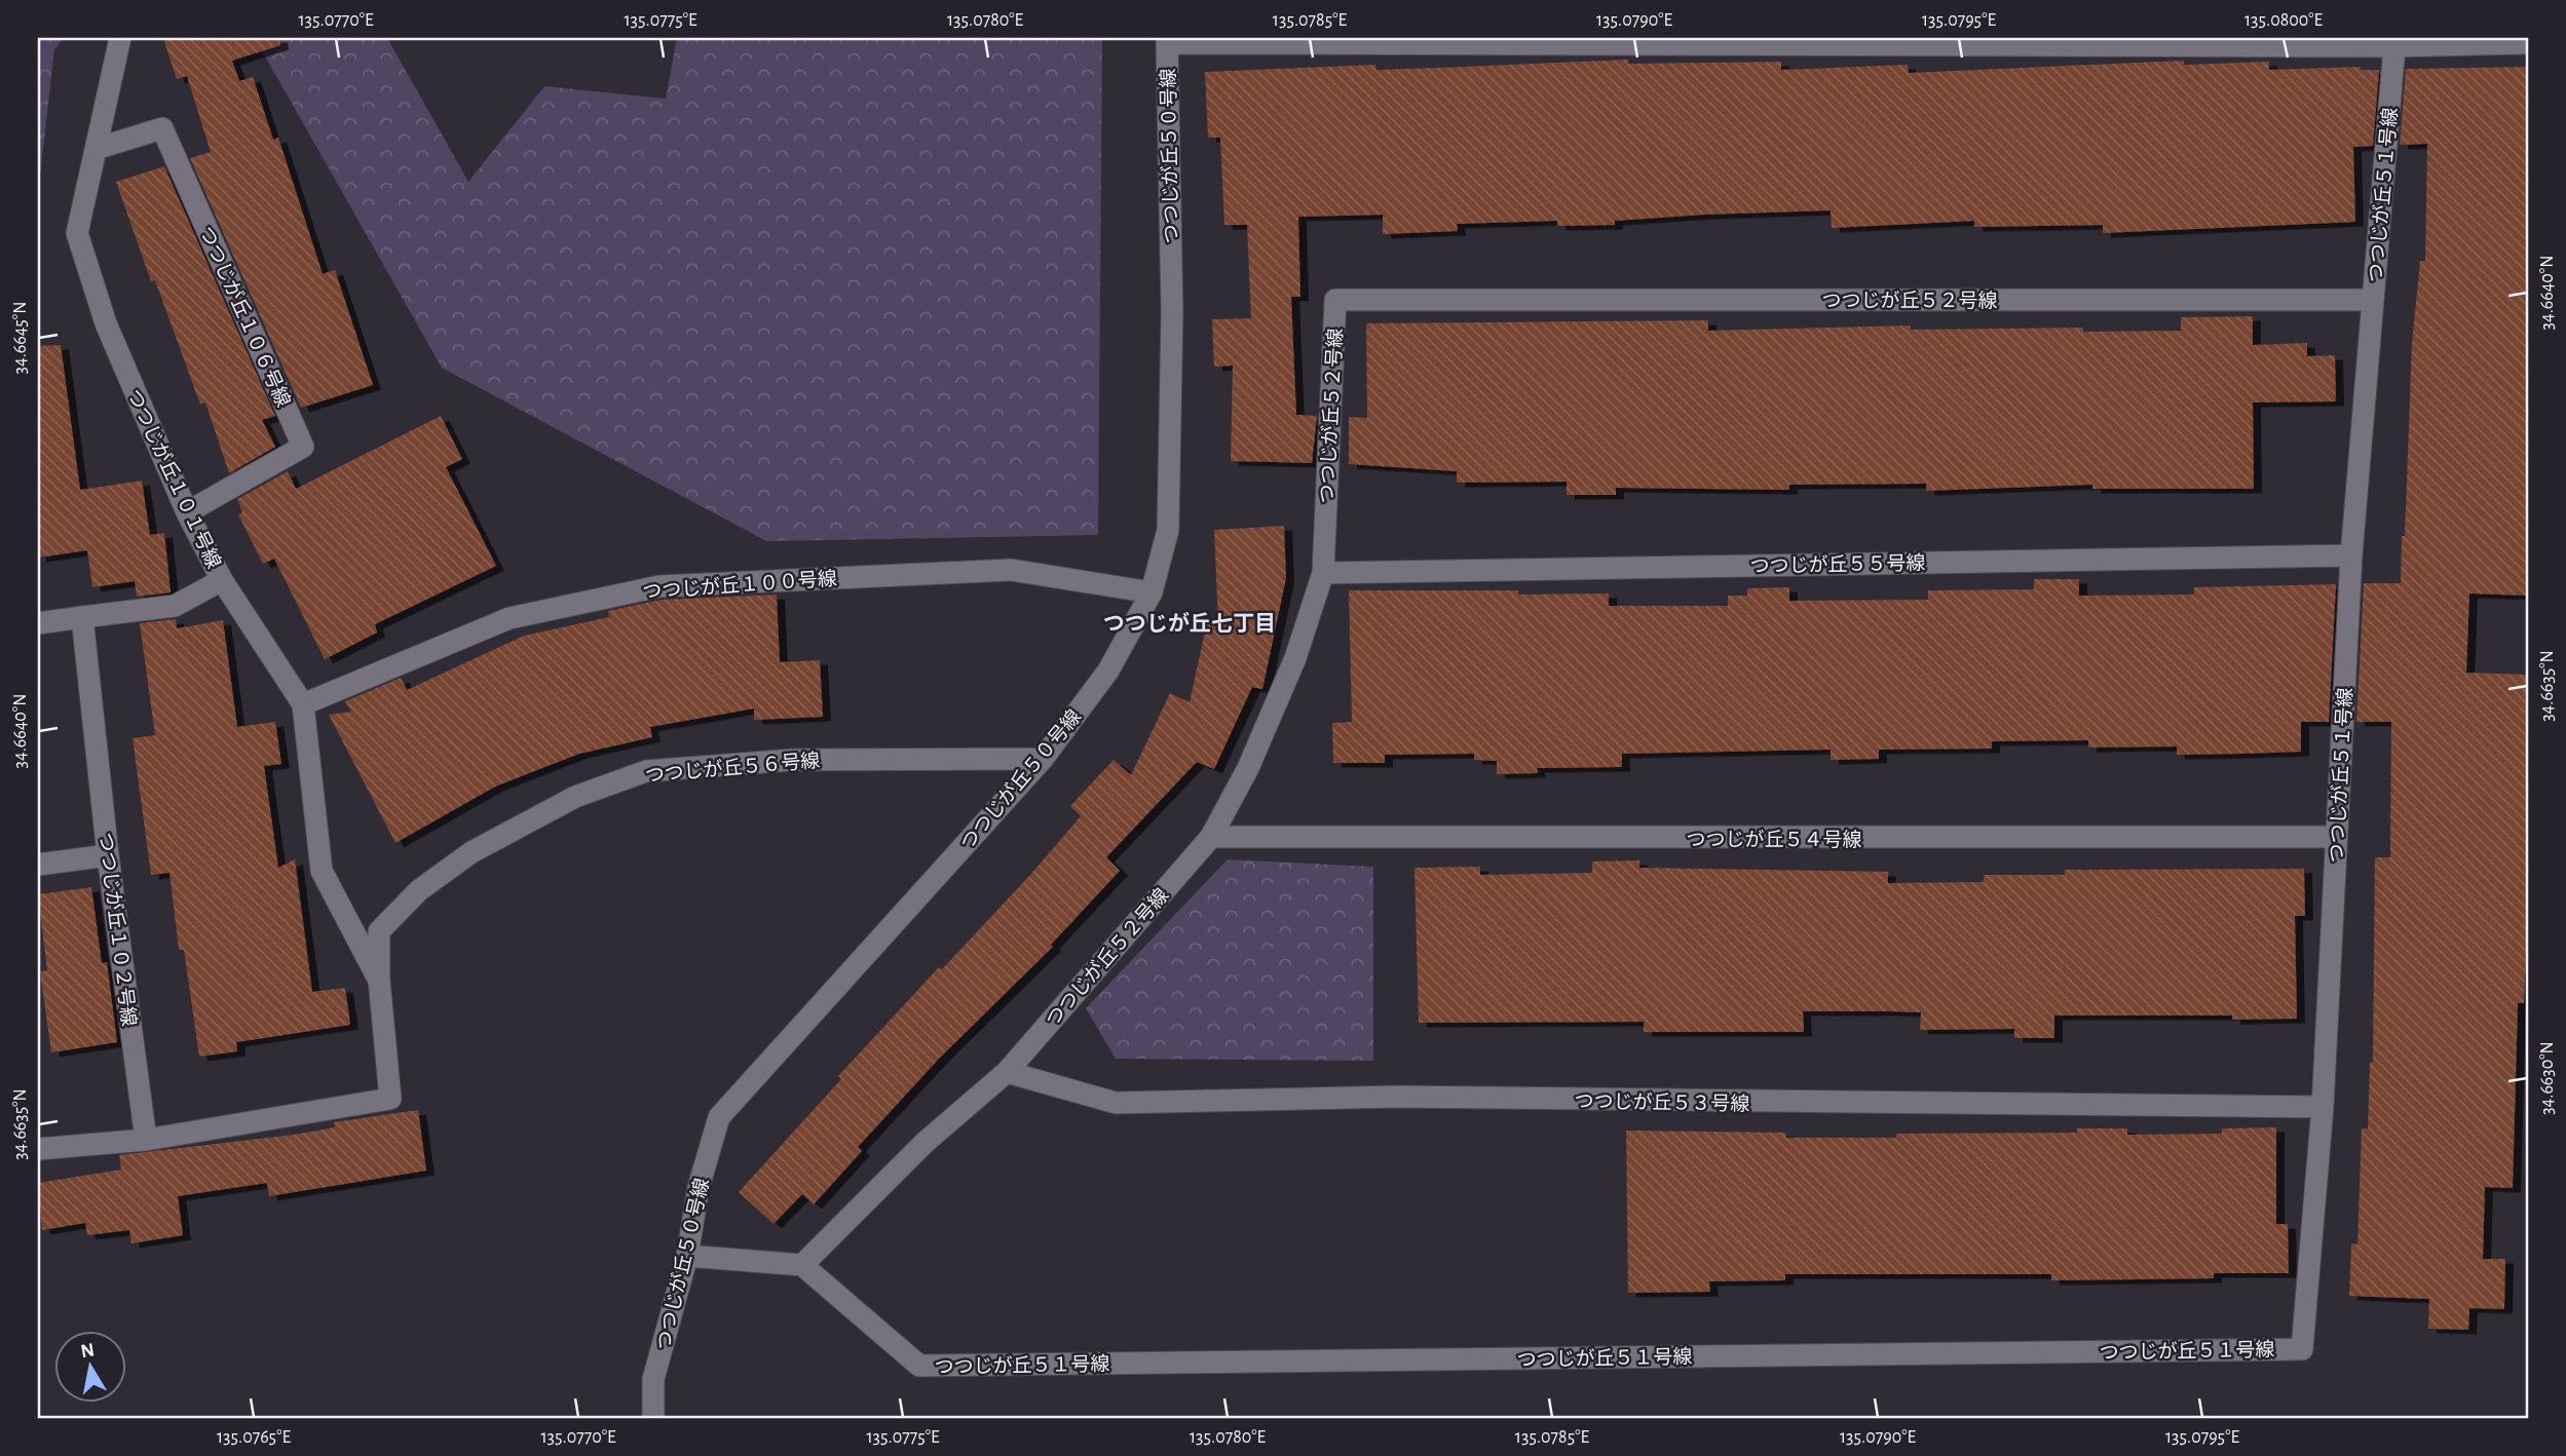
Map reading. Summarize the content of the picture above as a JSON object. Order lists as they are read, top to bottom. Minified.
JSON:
{"streets":{"street":["つつじが丘５０号線","つつじが丘５１号線","つつじが丘５２号線","つつじが丘１０６号線","つつじが丘１０１号線","つつじが丘５５号線","つつじが丘１００号線","つつじが丘５６号線","つつじが丘５４号線","つつじが丘１０２号線","つつじが丘５３号線"]},"crossings":[["つつじが丘５０号線","つつじが丘５１号線"],["つつじが丘５０号線","つつじが丘１００号線"],["つつじが丘５０号線","つつじが丘５６号線"],["つつじが丘５１号線","つつじが丘５２号線"],["つつじが丘５１号線","つつじが丘５５号線"],["つつじが丘５１号線","つつじが丘５４号線"],["つつじが丘５１号線","つつじが丘５３号線"],["つつじが丘５２号線","つつじが丘５５号線"],["つつじが丘５２号線","つつじが丘５４号線"],["つつじが丘５２号線","つつじが丘５３号線"],["つつじが丘１０６号線","つつじが丘１０１号線"],["つつじが丘１０１号線","つつじが丘１００号線"],["つつじが丘１０１号線","つつじが丘５６号線"],["つつじが丘５６号線","つつじが丘１０２号線"]],"districts":["つつじが丘七丁目"],"north":"top","coordinates":["135.0770°E","135.0775°E","135.0780°E","135.0785°E","135.0790°E","135.0795°E","135.0800°E","34.6640°N","34.6645°N","34.6635°N","34.6630°N","135.0765°E"]}
